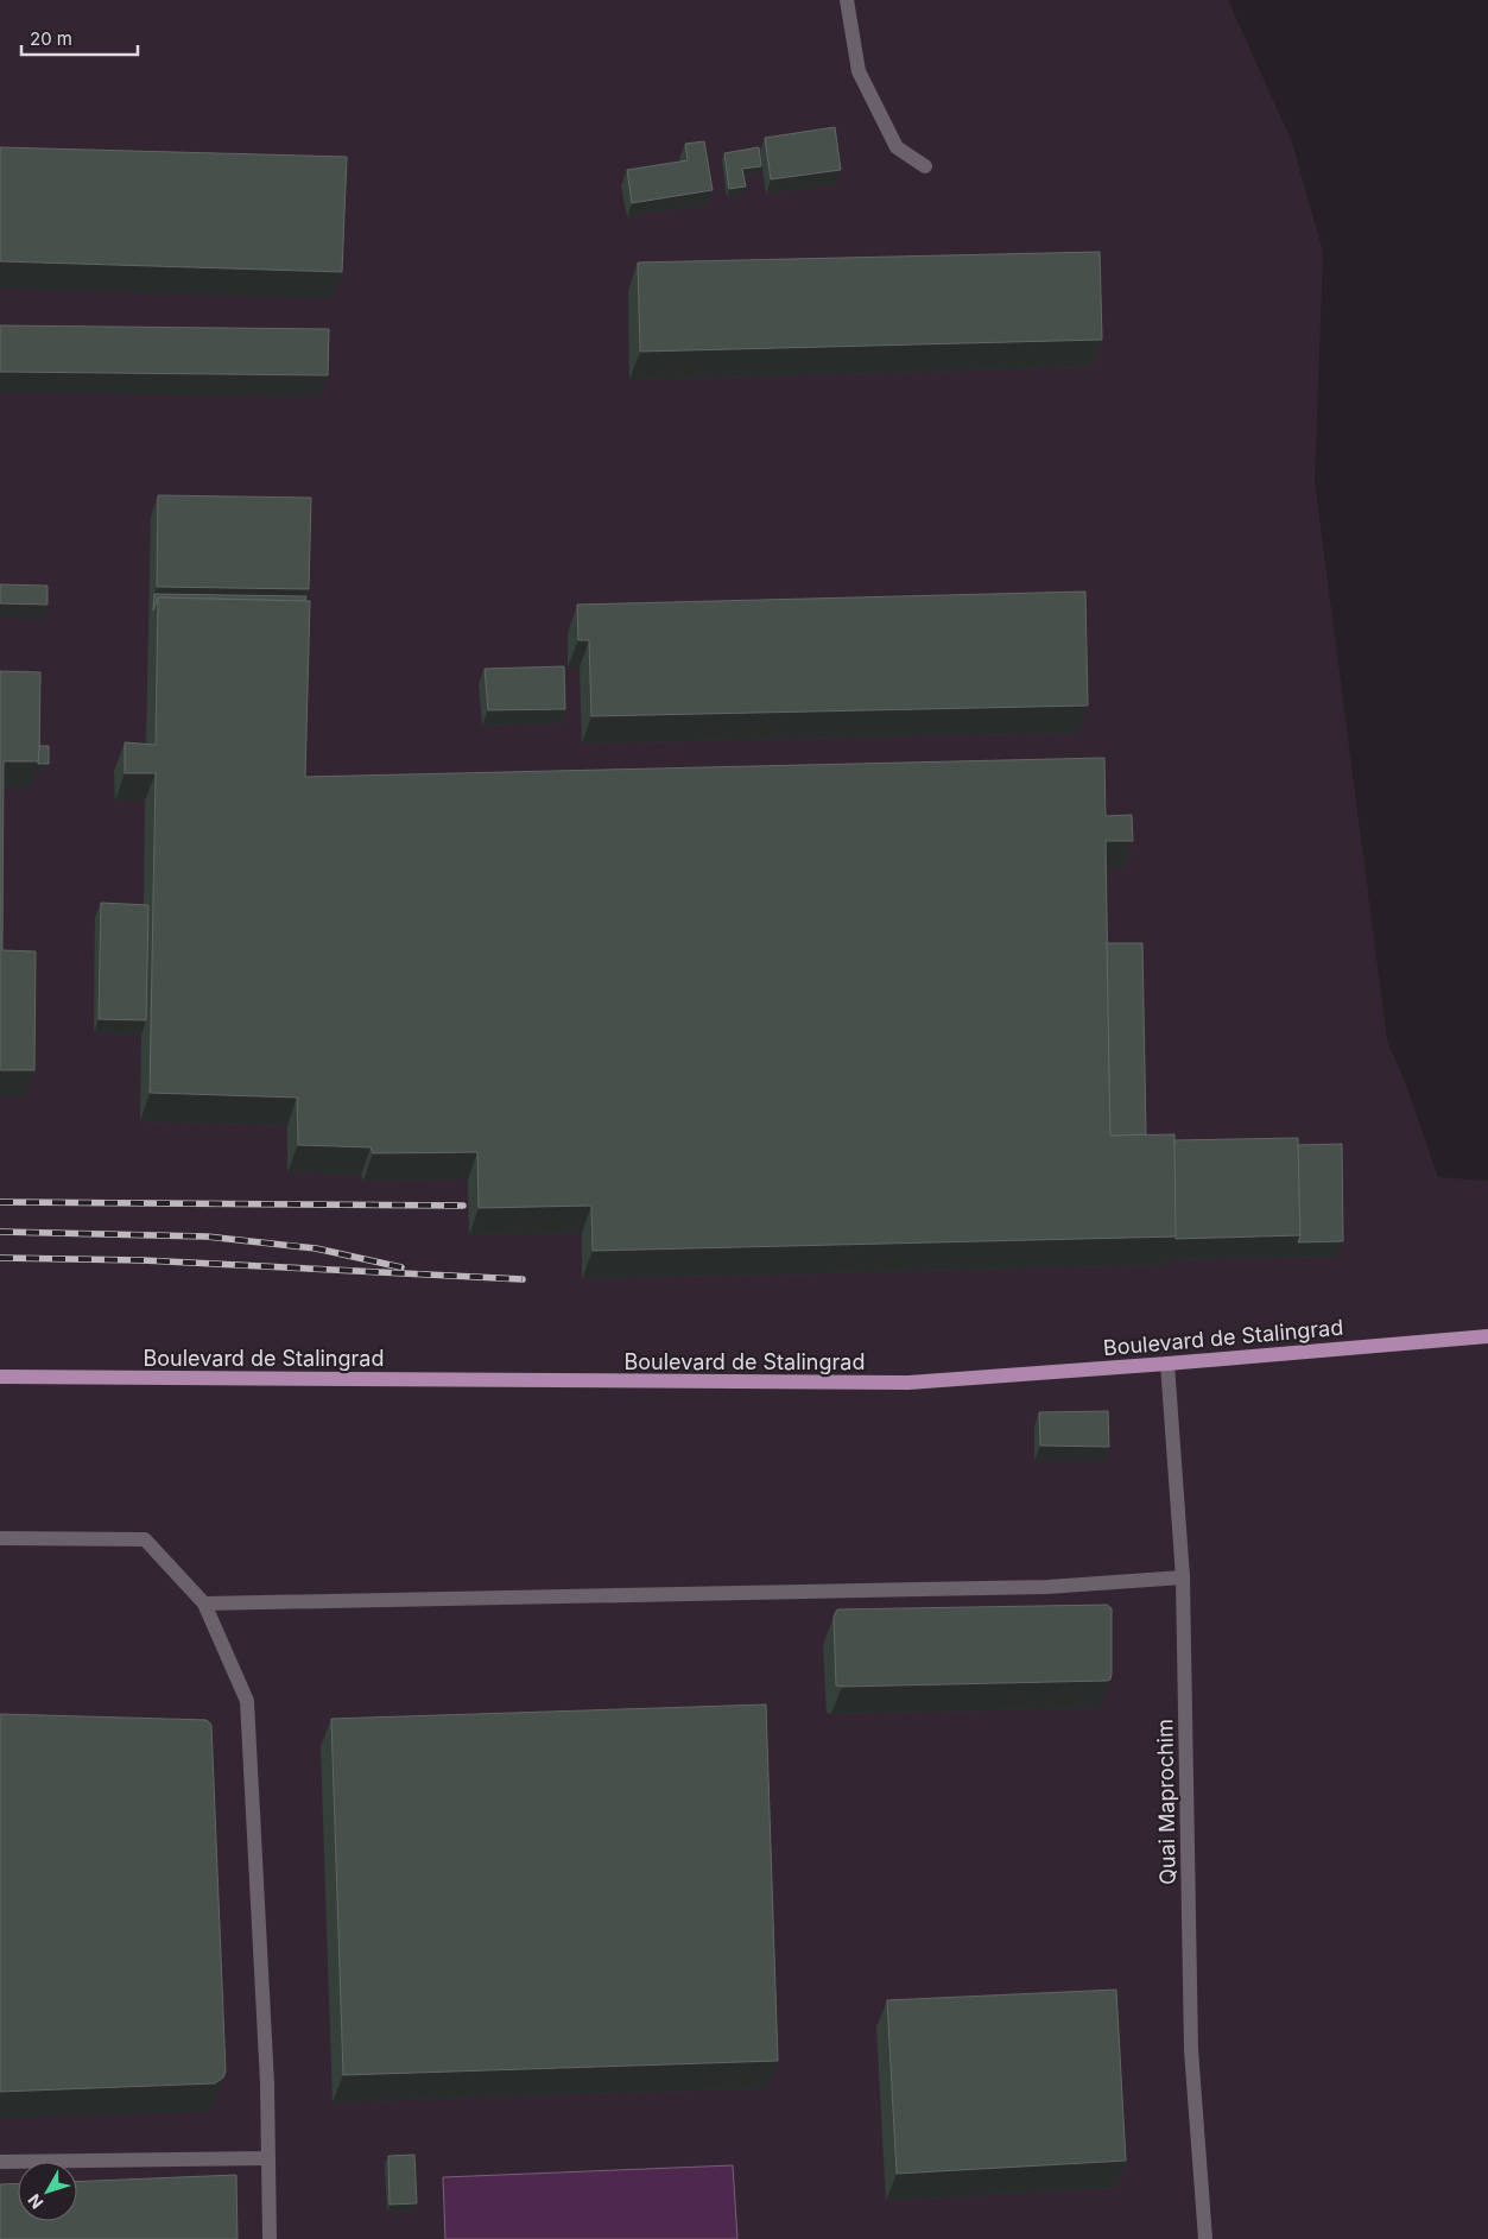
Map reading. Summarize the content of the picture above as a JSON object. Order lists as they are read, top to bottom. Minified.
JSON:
{"streets":{"main road":["Boulevard de Stalingrad"],"lane":["Quai Maprochim"]},"crossings":[["Boulevard de Stalingrad","Quai Maprochim"]],"scale_bar":"20 m","north":"bottom left"}
